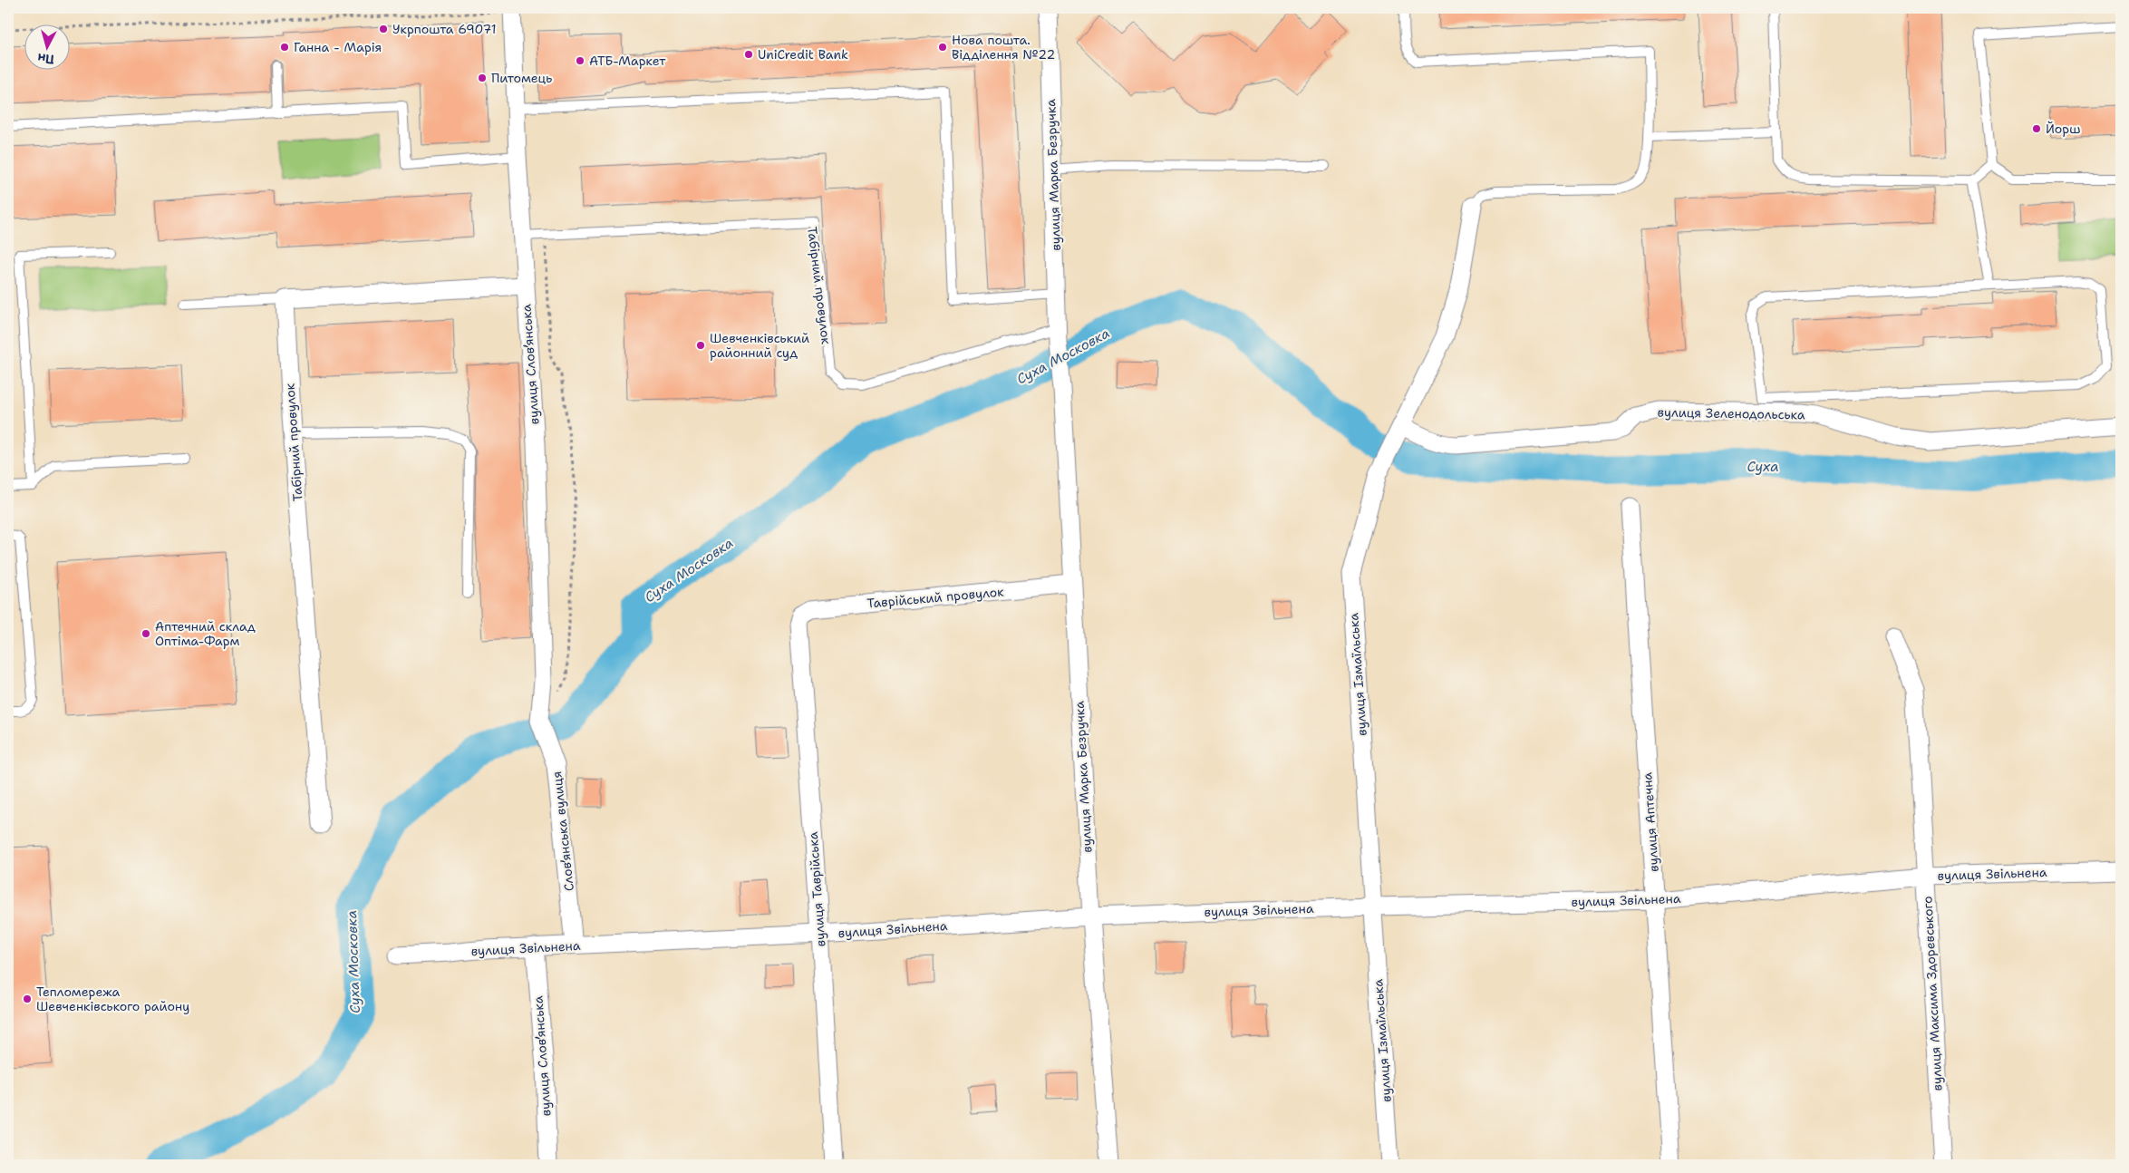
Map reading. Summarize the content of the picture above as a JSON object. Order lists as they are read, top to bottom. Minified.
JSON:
{"streets":{"street":["вулиця Марка Безручка","Табірний провулок","вулиця Слов’янська","вулиця Зеленодольська","Таврійський провулок","вулиця Ізмаїльська","вулиця Аптечна","Слов’янська вулиця","вулиця Звільнена","вулиця Таврійська","вулиця Максима Здоревського"]},"crossings":[["вулиця Марка Безручка","Табірний провулок"],["вулиця Марка Безручка","Таврійський провулок"],["вулиця Марка Безручка","вулиця Звільнена"],["Табірний провулок","вулиця Слов’янська"],["вулиця Слов’янська","Слов’янська вулиця"],["вулиця Слов’янська","вулиця Звільнена"],["вулиця Зеленодольська","вулиця Ізмаїльська"],["Таврійський провулок","вулиця Таврійська"],["вулиця Ізмаїльська","вулиця Звільнена"],["вулиця Аптечна","вулиця Звільнена"],["Слов’янська вулиця","вулиця Звільнена"],["вулиця Звільнена","вулиця Таврійська"],["вулиця Звільнена","вулиця Максима Здоревського"]],"water":["Суха Московка","Суха"],"places":["Укрпошта 69071","Ганна - Марія","Нова пошта. Відділення №22","UniCredit Bank","АТБ-Маркет","Питомець","Йорш","Шевченківський районний суд","Аптечний склад Оптіма-Фарм","Тепломережа Шевченківського району"],"north":"bottom"}
